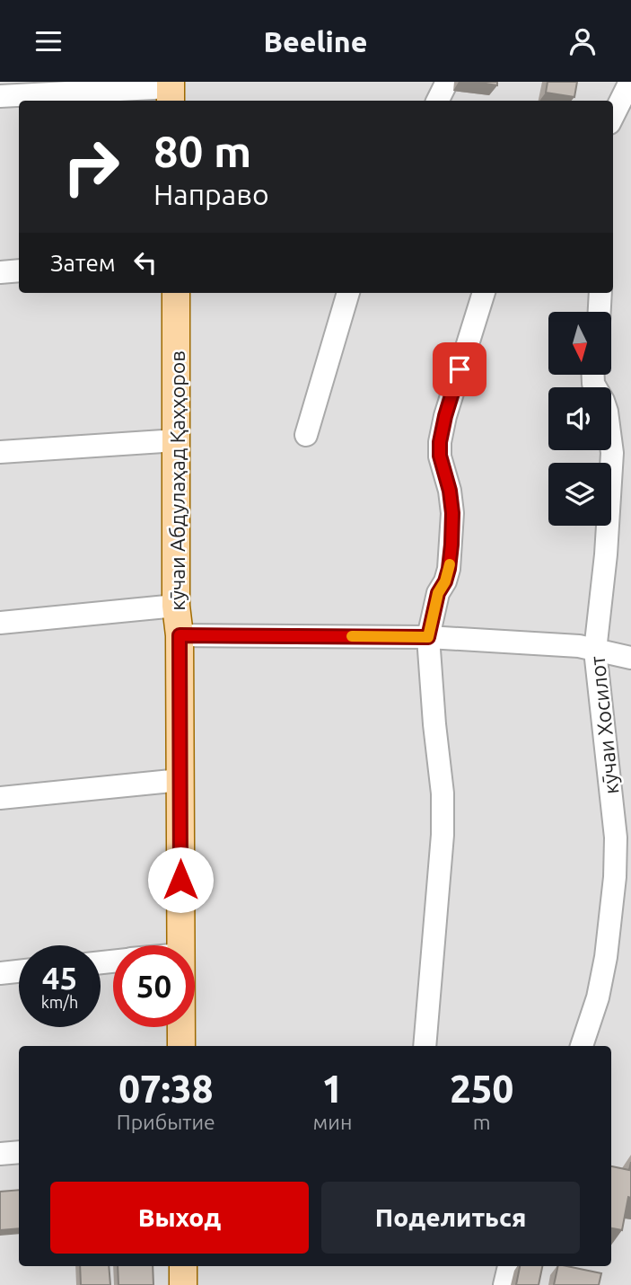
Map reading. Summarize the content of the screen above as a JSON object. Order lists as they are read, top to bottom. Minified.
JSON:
{"streets":{"main road":["кӯчаи Абдулаҳад Қаҳҳоров"],"street":["кӯчаи Хосилот"]},"north":"bottom","page":{"header":"Beeline","turn":["80 m","Направо"],"then":"Затем","speed":"45 km/h","limit":"50","eta":["07:38","Прибытие","1","мин","250","m"],"buttons":["Выход","Поделиться"]}}
